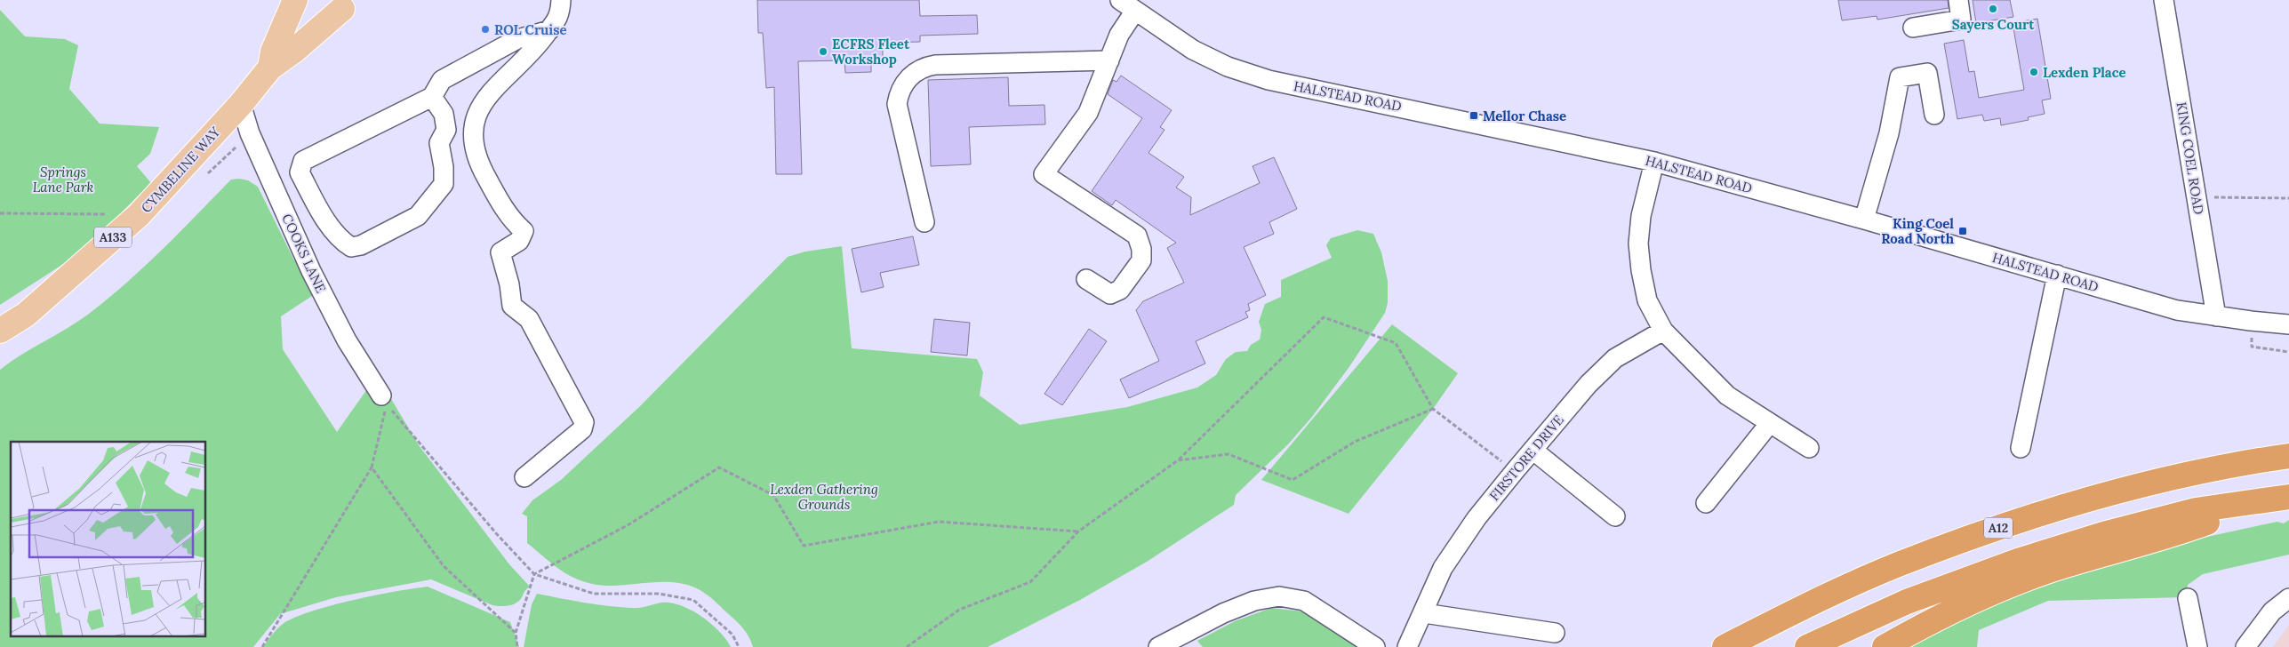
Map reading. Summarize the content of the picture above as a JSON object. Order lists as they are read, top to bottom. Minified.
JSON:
{"streets":{"highway":["A12"],"main road":["CYMBELINE WAY","A133"],"street":["HALSTEAD ROAD","KING COEL ROAD","COOKS LANE","FIRSTORE DRIVE"]},"crossings":[["HALSTEAD ROAD","KING COEL ROAD"],["CYMBELINE WAY","COOKS LANE"]],"parks":["Springs Lane Park","Lexden Gathering Grounds"],"places":{"other":["Sayers Court","ROL Cruise","ECFRS Fleet Workshop","Lexden Place"],"transit":["Mellor Chase","King Coel Road North"]}}
